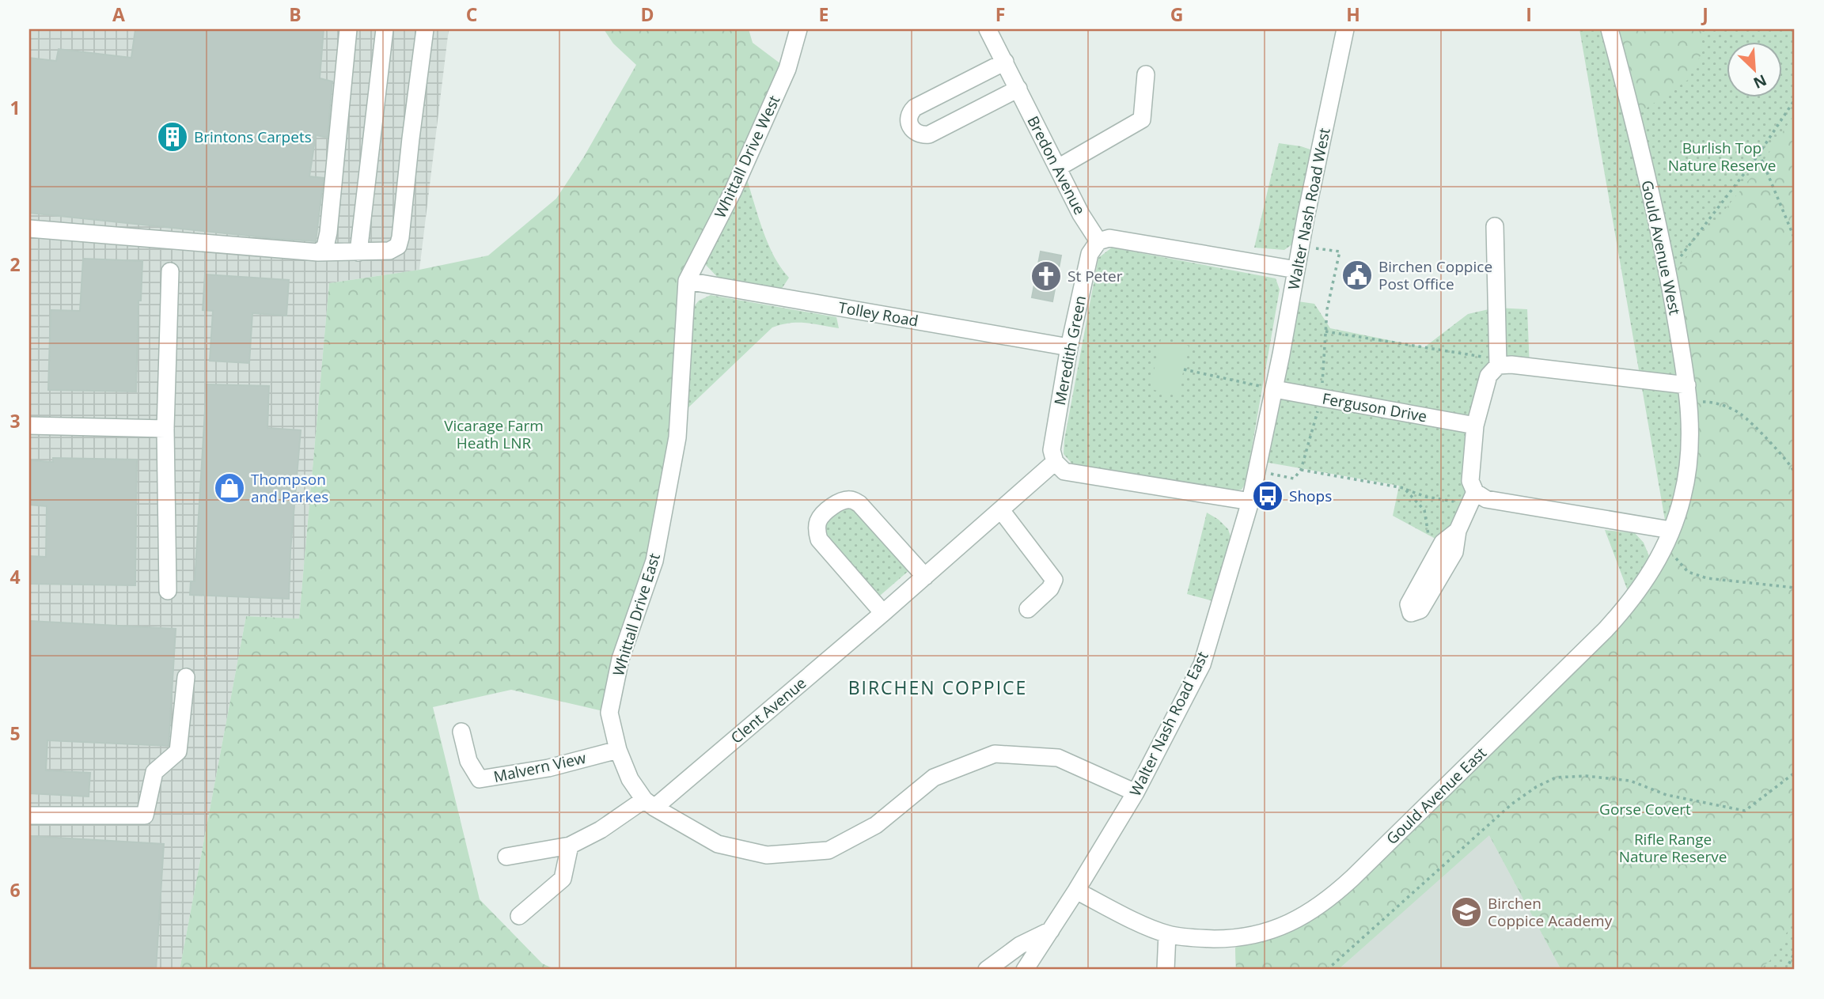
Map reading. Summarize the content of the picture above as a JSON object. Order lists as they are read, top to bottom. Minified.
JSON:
{"streets":{"street":["Whittall Drive West","Bredon Avenue","Walter Nash Road West","Gould Avenue West","Tolley Road","Meredith Green","Ferguson Drive","Whittall Drive East","Clent Avenue","Walter Nash Road East","Malvern View","Gould Avenue East"]},"crossings":[["Whittall Drive West","Tolley Road"],["Whittall Drive West","Whittall Drive East"],["Bredon Avenue","Meredith Green"],["Walter Nash Road West","Ferguson Drive"],["Walter Nash Road West","Walter Nash Road East"],["Gould Avenue West","Gould Avenue East"],["Tolley Road","Meredith Green"],["Tolley Road","Whittall Drive East"],["Meredith Green","Clent Avenue"],["Ferguson Drive","Walter Nash Road East"],["Whittall Drive East","Clent Avenue"],["Whittall Drive East","Walter Nash Road East"],["Whittall Drive East","Malvern View"],["Walter Nash Road East","Gould Avenue East"]],"districts":["BIRCHEN COPPICE"],"parks":["Burlish Top Nature Reserve","Vicarage Farm Heath LNR","Gorse Covert","Rifle Range Nature Reserve"],"places":{"building":["Brintons Carpets"],"public building":["Birchen Coppice Post Office"],"church":["St Peter"],"shop":["Thompson and Parkes"],"bus stop":["Shops"],"school or university":["Birchen Coppice Academy"]},"north":"bottom right","grid":{"columns":["A","B","C","D","E","F","G","H","I","J"],"rows":["1","2","3","4","5","6"]}}
